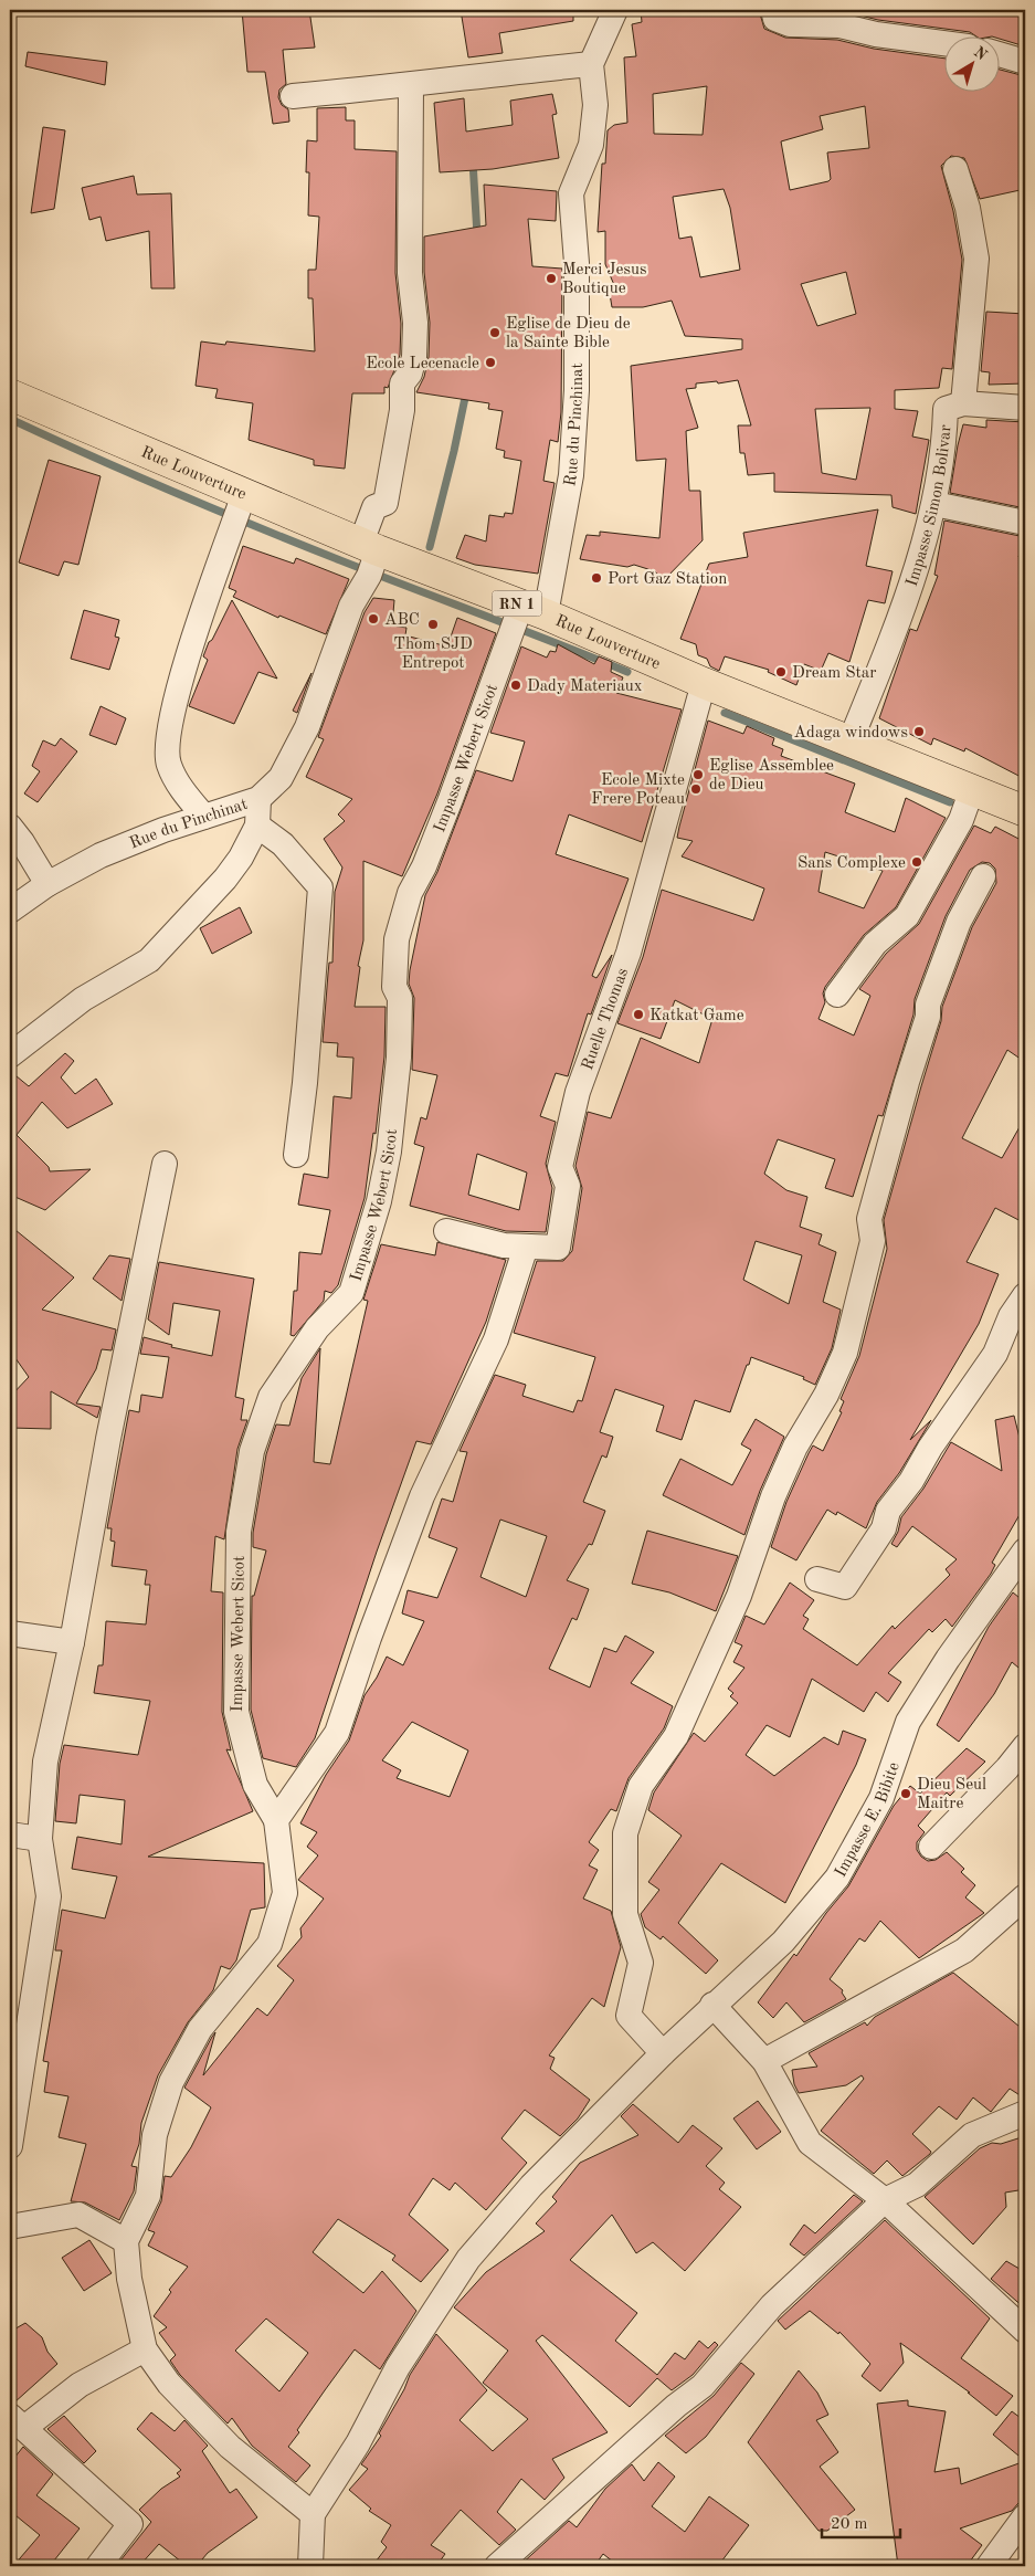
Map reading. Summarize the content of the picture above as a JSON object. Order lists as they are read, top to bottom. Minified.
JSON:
{"streets":{"main road":["Rue Louverture","RN 1"],"street":["Rue du Pinchinat","Impasse Simon Bolivar","Impasse Webert Sicot","Ruelle Thomas","Impasse E. Bibite"]},"crossings":[["Rue du Pinchinat","Rue Louverture"],["Rue du Pinchinat","Impasse Webert Sicot"],["Rue Louverture","Impasse Simon Bolivar"],["Rue Louverture","Impasse Webert Sicot"],["Rue Louverture","Ruelle Thomas"]],"places":["Merci Jesus Boutique","Eglise de Dieu de la Sainte Bible","Ecole Lecenacle","Port Gaz Station","ABC","Thom SJD Entrepot","Dream Star","Dady Materiaux","Adaga windows","Eglise Assemblee de Dieu","Ecole Mixte Frere Poteau","Sans Complexe","Katkat Game","Dieu Seul Maitre"],"scale_bar":"20 m","north":"top right"}
